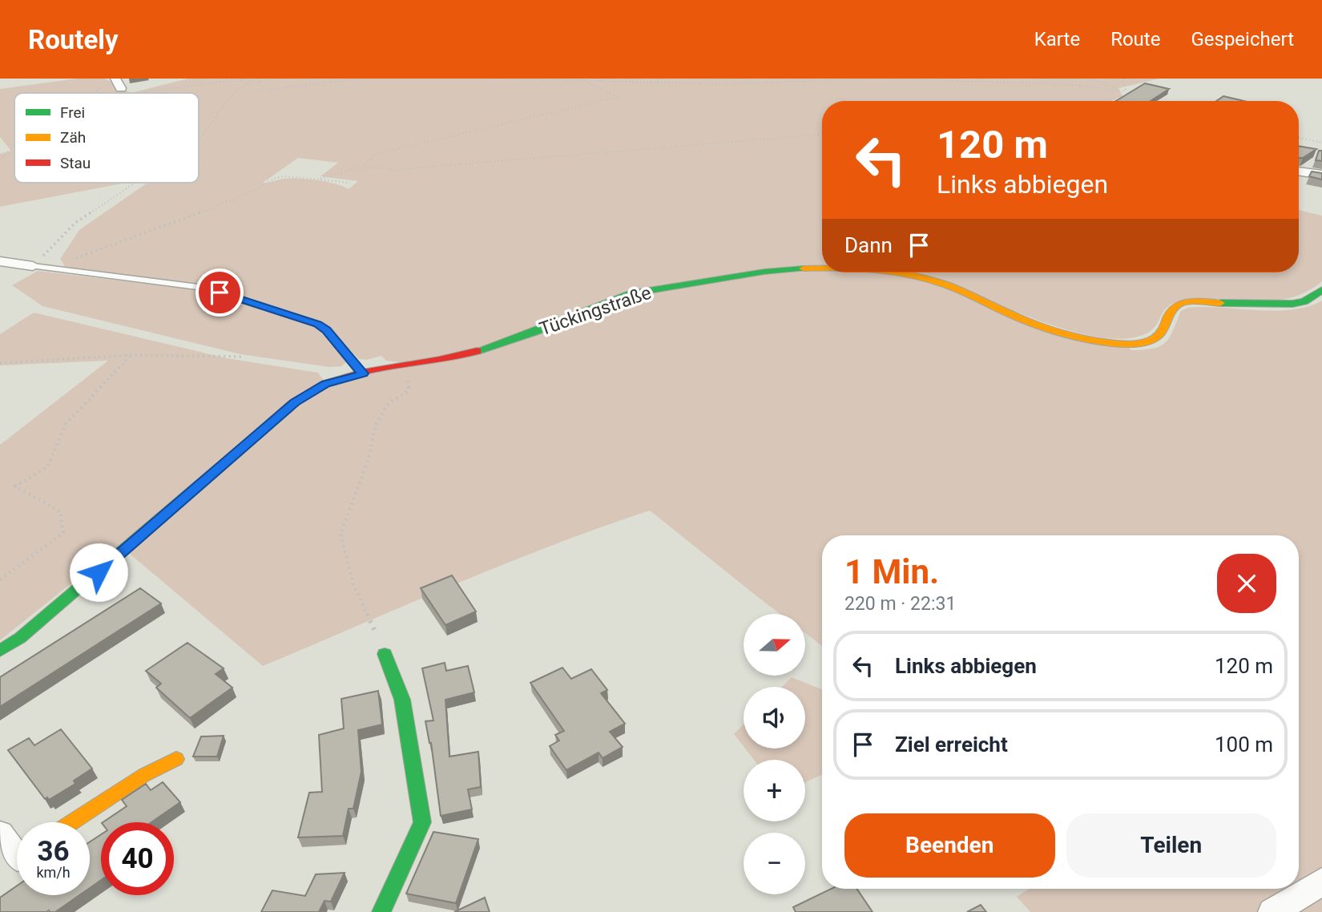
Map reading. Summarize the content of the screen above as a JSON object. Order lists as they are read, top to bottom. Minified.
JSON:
{"streets":{"street":["Tückingstraße"]},"legend":["Frei","Zäh","Stau"],"north":"right","page":{"header":"Routely","nav":["Karte","Route","Gespeichert"],"turn":["120 m","Links abbiegen"],"then":"Dann","heading":["1 Min.","220 m · 22:31"],"map_buttons":["+","−"],"list":[{"name":"Links abbiegen","value":"120 m"},{"name":"Ziel erreicht","value":"100 m"}],"buttons":["Beenden","Teilen"],"speed":"36 km/h","limit":"40"}}
